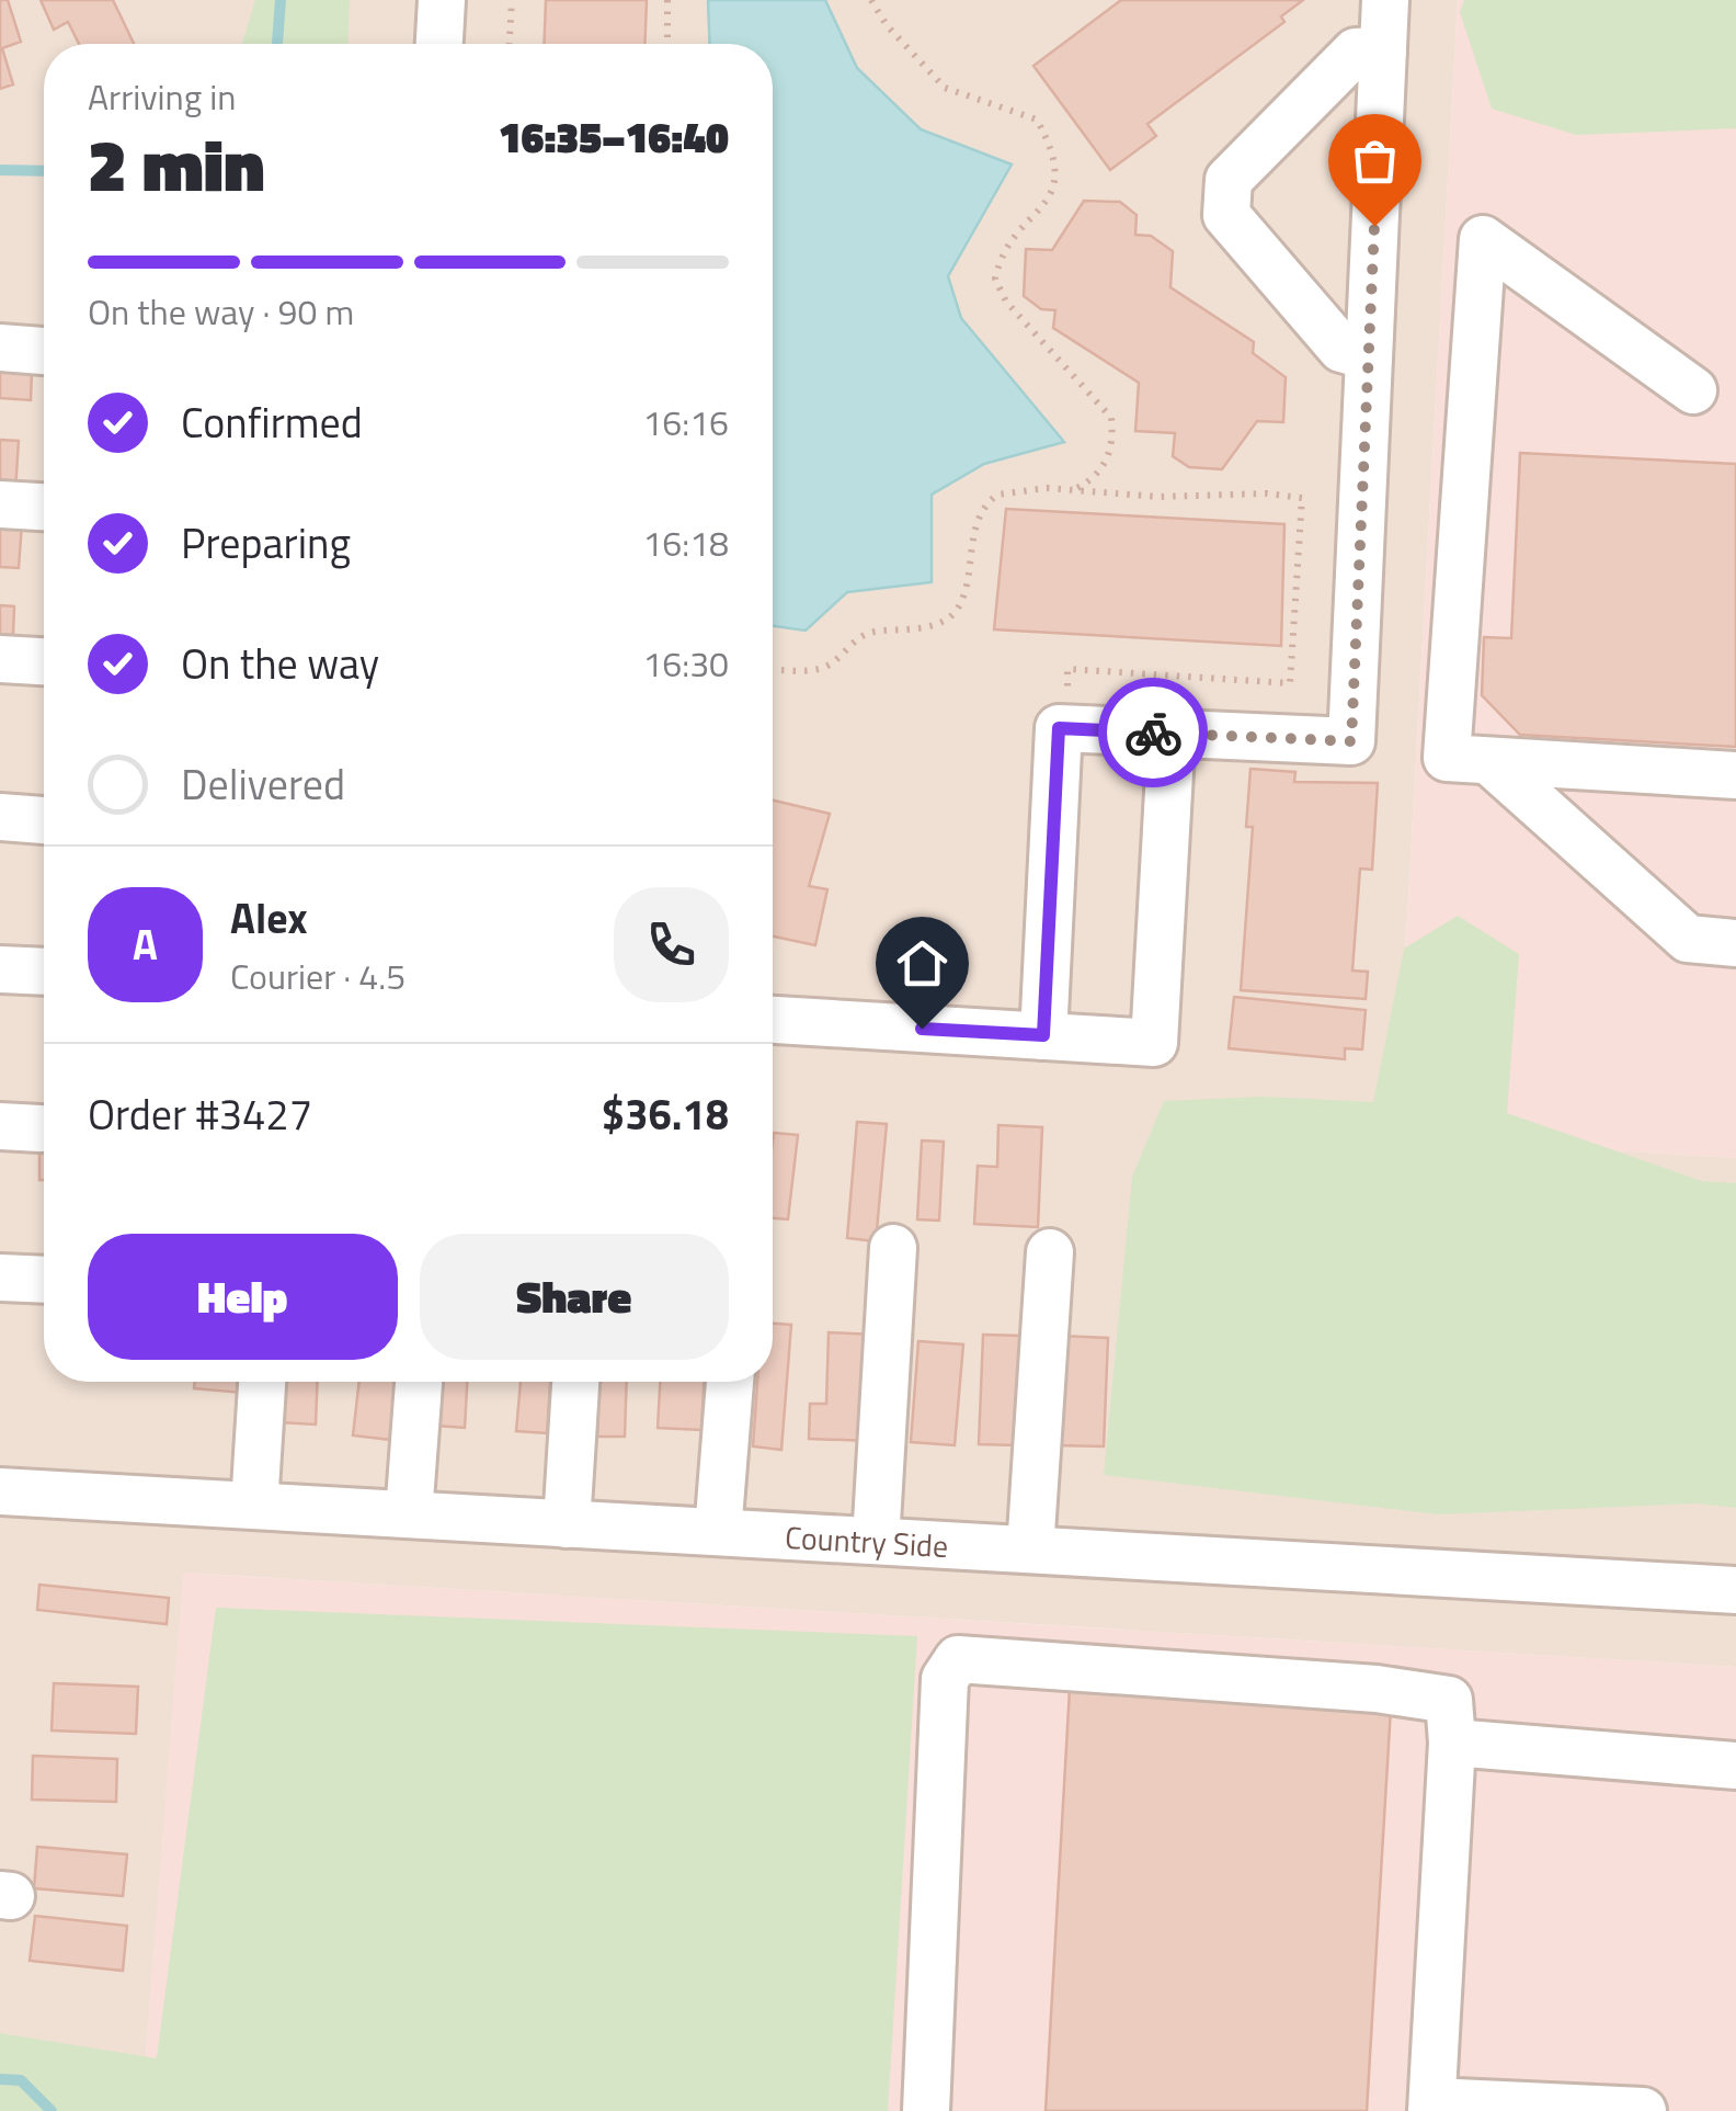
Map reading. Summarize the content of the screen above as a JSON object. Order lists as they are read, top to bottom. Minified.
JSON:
{"streets":{"street":["Country Side"]},"page":{"heading":["2 min","Arriving in","16:35–16:40"],"panel":["Alex","Courier · 4.5","Order #3427","$36.18"],"bar":"On the way · 90 m","list":[["Confirmed","16:16"],["Preparing","16:18"],["On the way","16:30"],"Delivered"],"round":"A","buttons":["Help","Share"]}}
